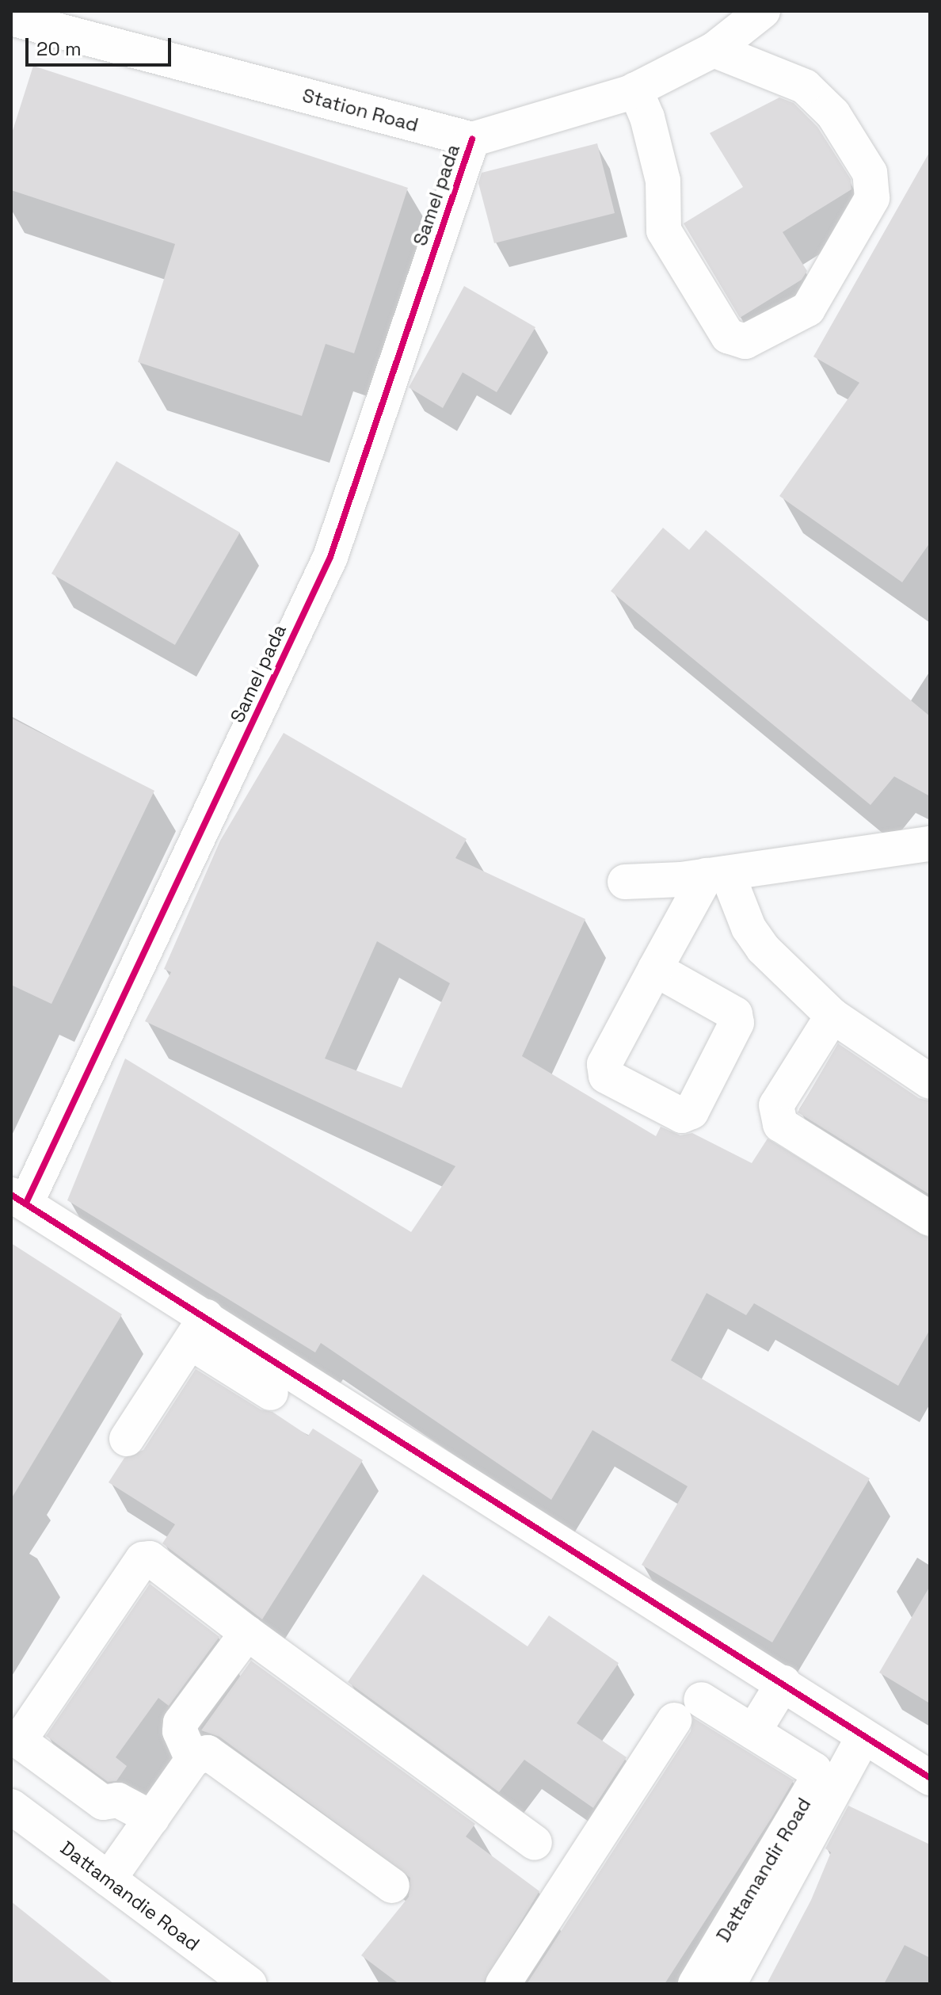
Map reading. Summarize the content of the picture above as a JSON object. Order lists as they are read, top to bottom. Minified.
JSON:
{"streets":{"street":["Station Road","Samel pada","Dattamandir Road","Dattamandie Road"]},"crossings":[["Station Road","Samel pada"]],"scale_bar":"20 m"}
